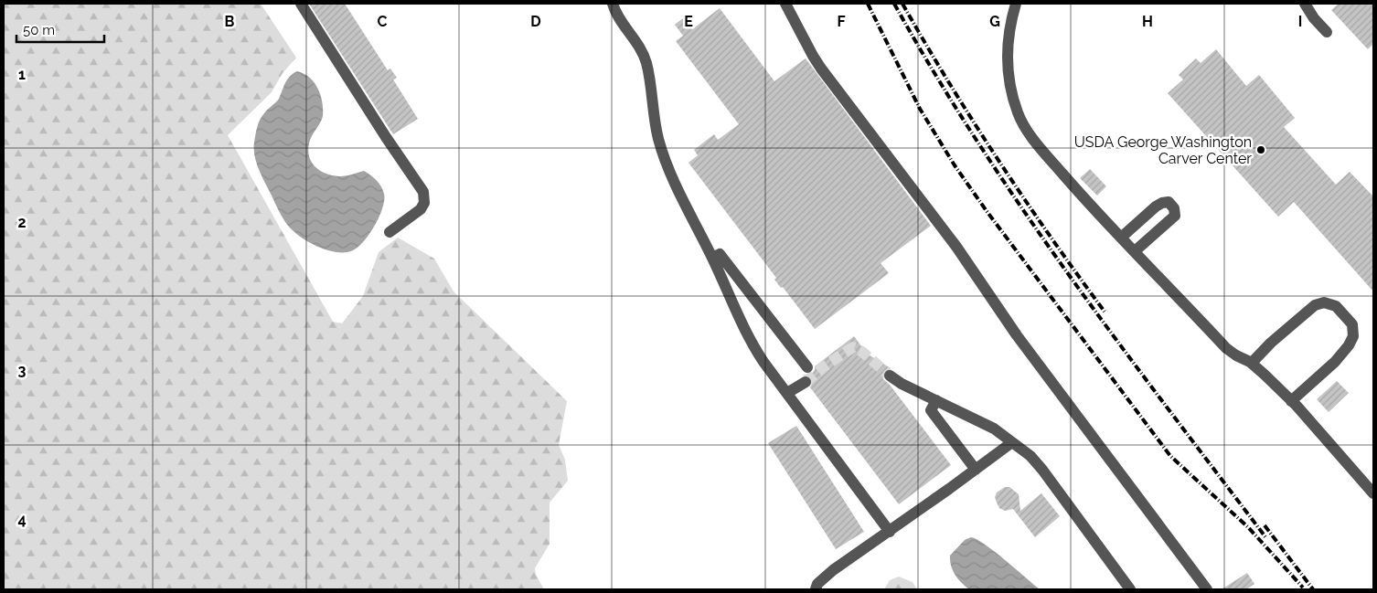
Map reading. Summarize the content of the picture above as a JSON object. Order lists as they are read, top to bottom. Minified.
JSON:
{"places":["USDA George Washington Carver Center"],"scale_bar":"50 m","grid":{"columns":["B","C","D","E","F","G","H","I"],"rows":["1","2","3","4"]}}
